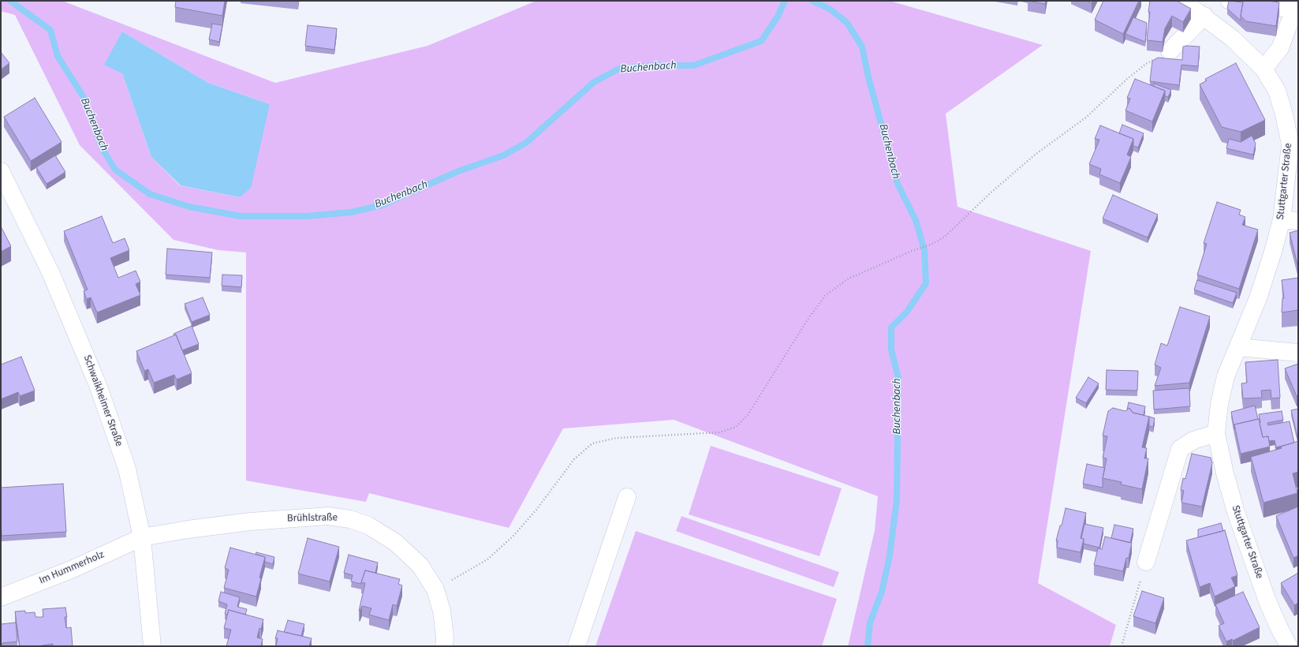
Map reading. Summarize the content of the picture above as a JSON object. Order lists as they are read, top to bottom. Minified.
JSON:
{"streets":{"street":["Stuttgarter Straße","Schwaikheimer Straße","Brühlstraße","Im Hummerholz"]},"crossings":[["Schwaikheimer Straße","Brühlstraße"],["Schwaikheimer Straße","Im Hummerholz"],["Brühlstraße","Im Hummerholz"]],"water":["Buchenbach"]}
